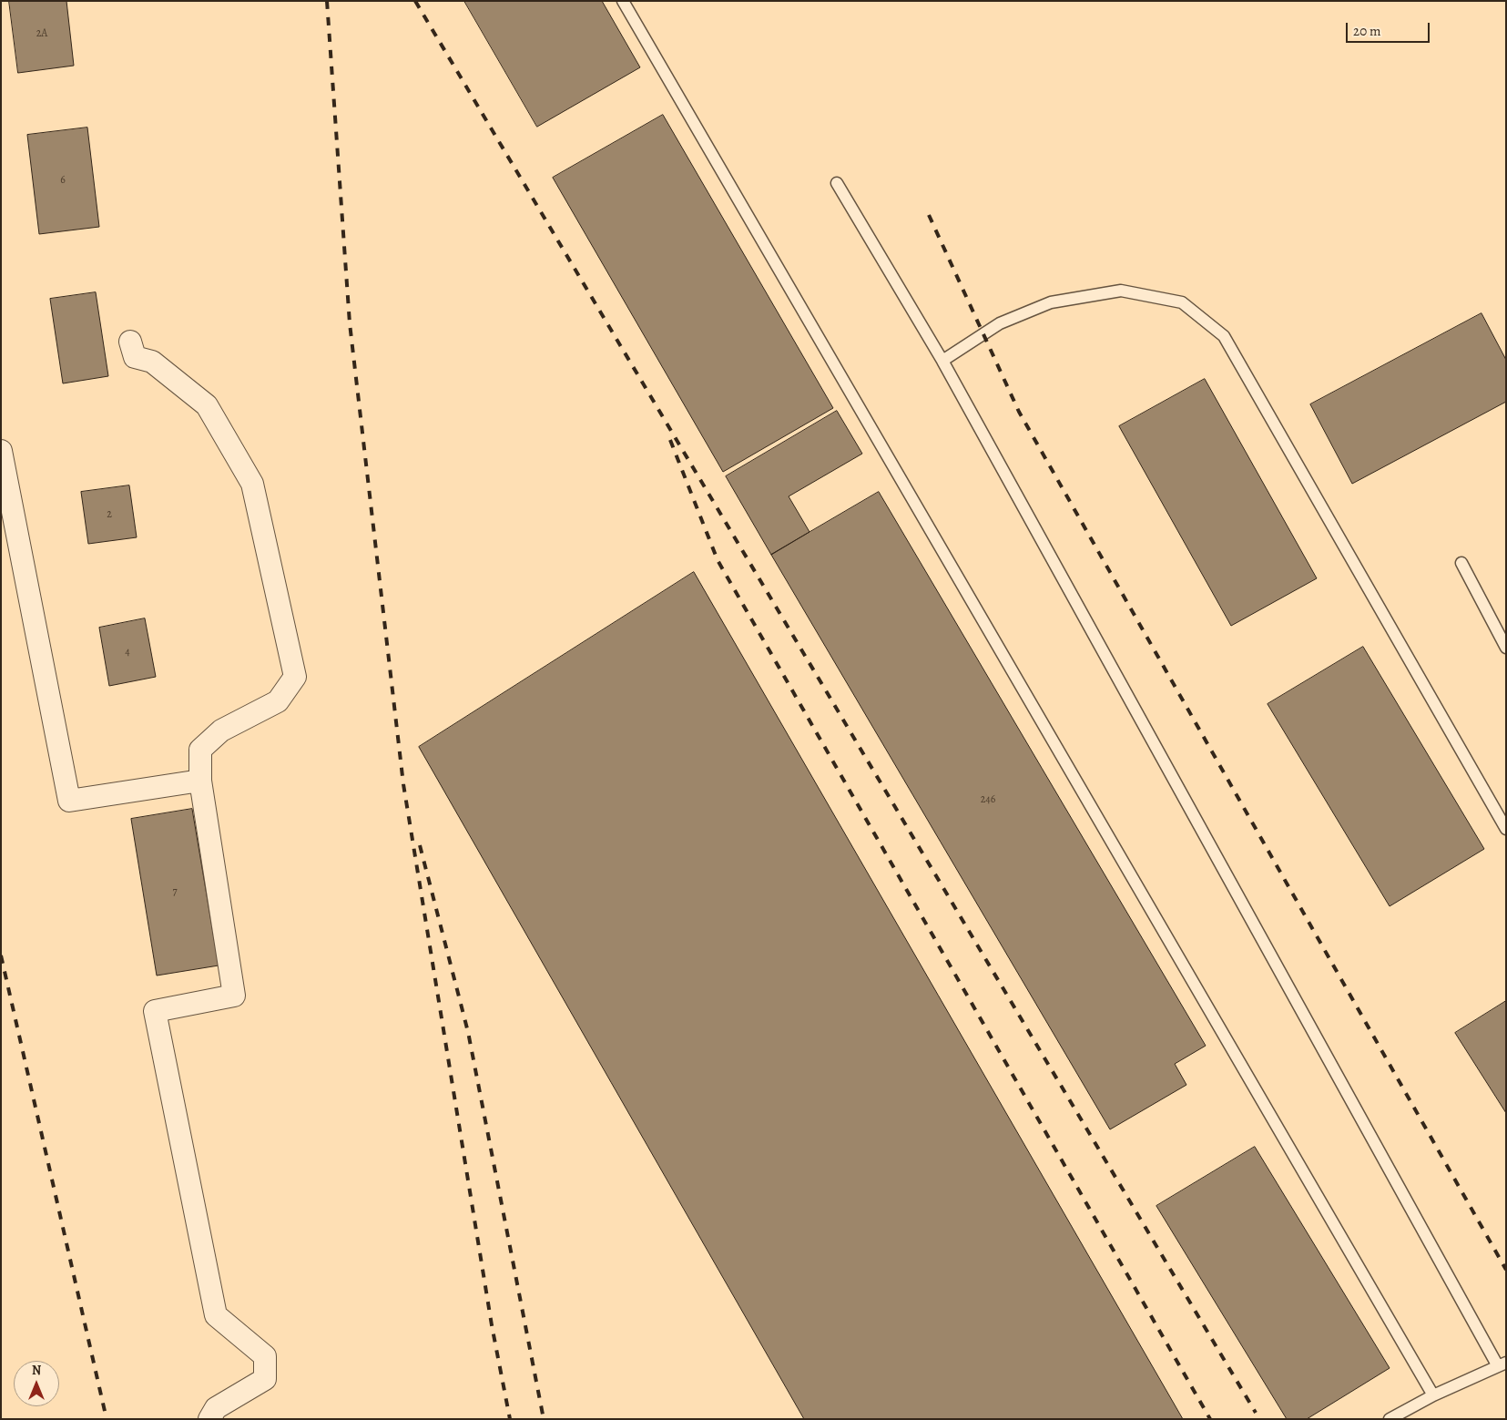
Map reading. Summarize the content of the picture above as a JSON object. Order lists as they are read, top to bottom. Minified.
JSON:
{"house_numbers":["2А","6","2","4","246","7"],"scale_bar":"20 m","north":"top"}
